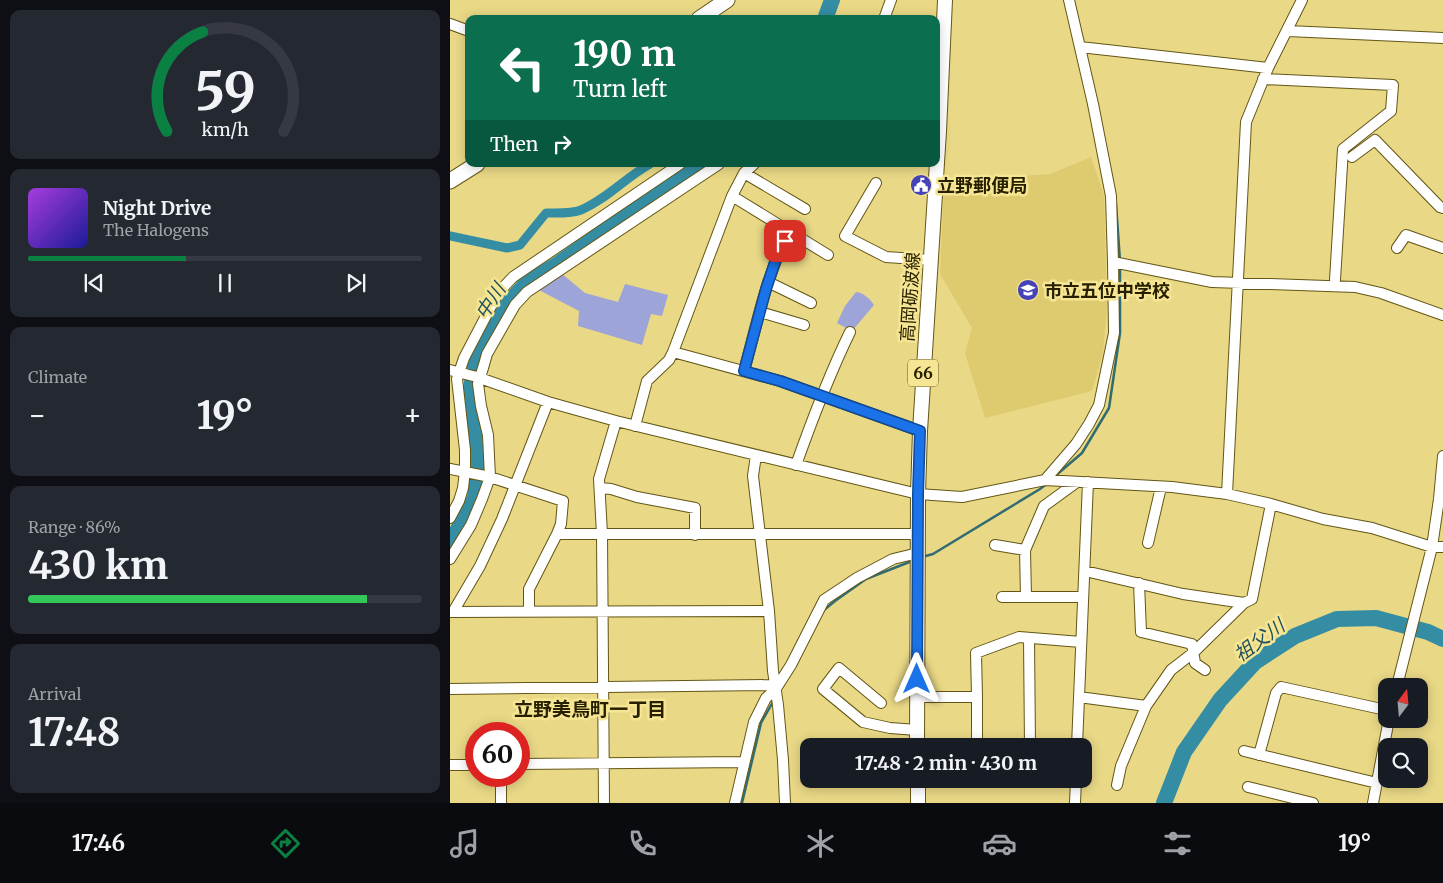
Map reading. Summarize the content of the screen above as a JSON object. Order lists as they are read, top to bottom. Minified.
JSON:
{"streets":{"main road":["高岡砺波線","66"]},"districts":["立野美鳥町一丁目"],"water":["中川","祖父川"],"places":{"public building":["立野郵便局"],"school or university":["市立五位中学校"]},"north":"top","page":{"turn":["190 m","Turn left"],"then":"Then","song":["Night Drive","The Halogens"],"tile":["Climate",["Range · 86%","430 km"],["Arrival","17:48"]],"heat":["−","19°","+"],"limit":"60","trip":"17:48 · 2 min · 430 m","tabs":["17:46","19°"],"gauge":["59","km/h"]}}
